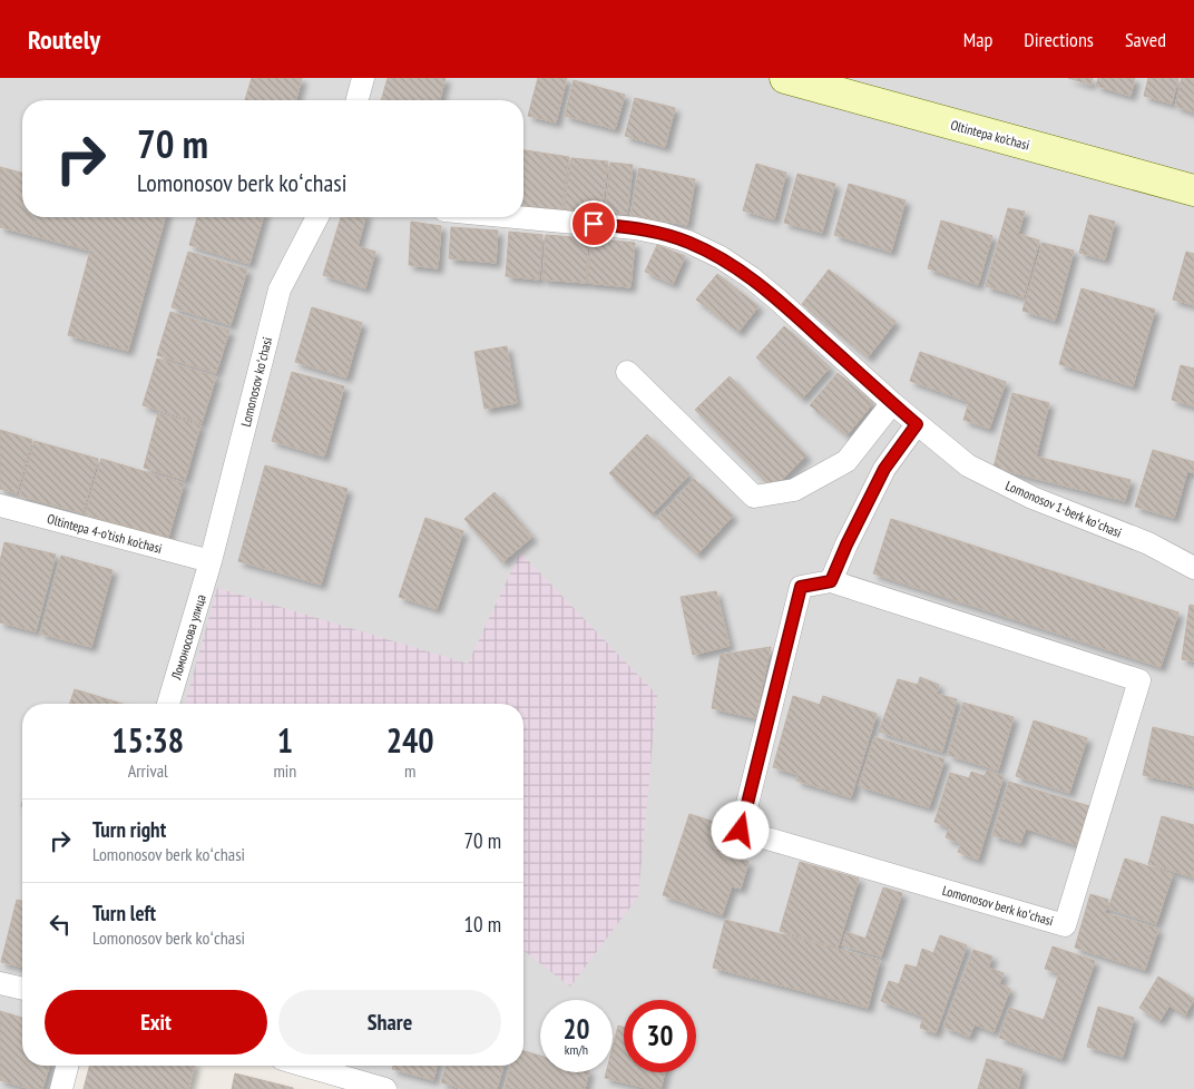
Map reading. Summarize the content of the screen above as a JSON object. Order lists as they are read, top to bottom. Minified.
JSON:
{"streets":{"main road":["Oltintepa ko'chasi"],"street":["Lomonosov koʻchasi","Lomonosov 1-berk koʻchasi","Oltintepa 4-o'tish ko'chasi","Ломоносова улица","Lomonosov berk koʻchasi"]},"crossings":[["Lomonosov koʻchasi","Oltintepa 4-o'tish ko'chasi"],["Lomonosov koʻchasi","Ломоносова улица"],["Oltintepa 4-o'tish ko'chasi","Ломоносова улица"]],"page":{"header":"Routely","nav":["Map","Directions","Saved"],"turn":["70 m","Lomonosov berk koʻchasi"],"eta":["15:38","Arrival","1","min","240","m"],"list":[{"name":"Turn right","note":"Lomonosov berk koʻchasi","value":"70 m"},{"name":"Turn left","note":"Lomonosov berk koʻchasi","value":"10 m"}],"buttons":["Exit","Share"],"speed":"20 km/h","limit":"30"}}
